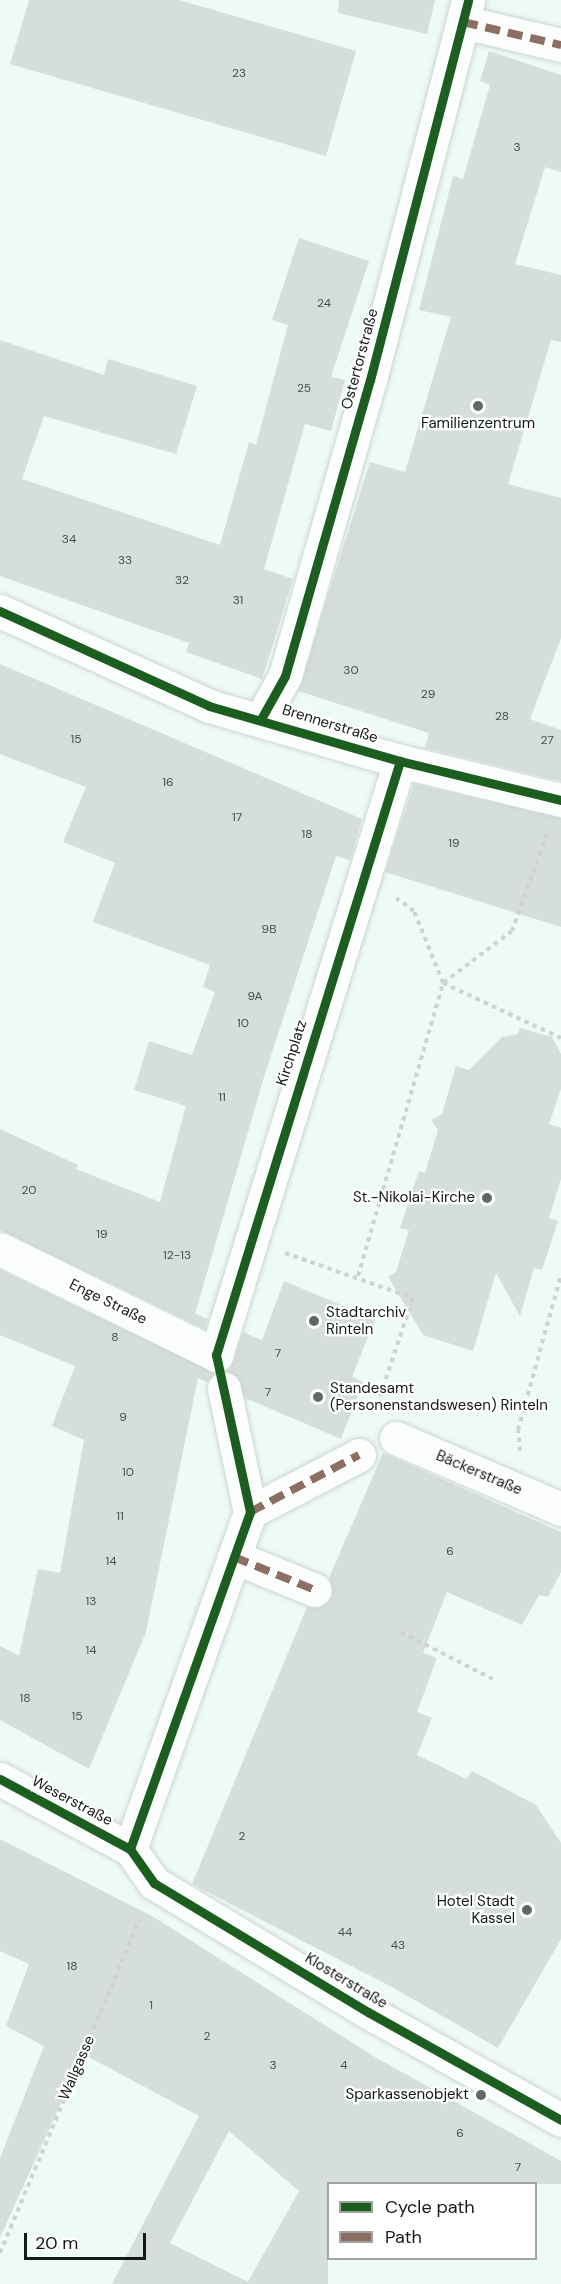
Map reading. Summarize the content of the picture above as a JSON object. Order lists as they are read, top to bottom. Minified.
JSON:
{"streets":{"street":["Ostertorstraße","Brennerstraße","Kirchplatz","Enge Straße","Bäckerstraße","Weserstraße","Klosterstraße"],"path":["Wallgasse"]},"crossings":[["Ostertorstraße","Brennerstraße"],["Brennerstraße","Kirchplatz"],["Kirchplatz","Enge Straße"],["Weserstraße","Klosterstraße"],["Klosterstraße","Wallgasse"]],"places":["Familienzentrum","St.-Nikolai-Kirche","Stadtarchiv Rinteln","Standesamt (Personenstandswesen) Rinteln","Hotel Stadt Kassel","Sparkassenobjekt"],"house_numbers":["23","3","24","25","34","33","32","31","30","29","28","15","27","16","17","18","19","9B","9A","10","11","20","19","12-13","8","7","7","9","10","11","6","14","13","14","18","15","2","44","43","18","1","2","3","4","6","7"],"legend":["Cycle path","Path"],"scale_bar":"20 m"}
